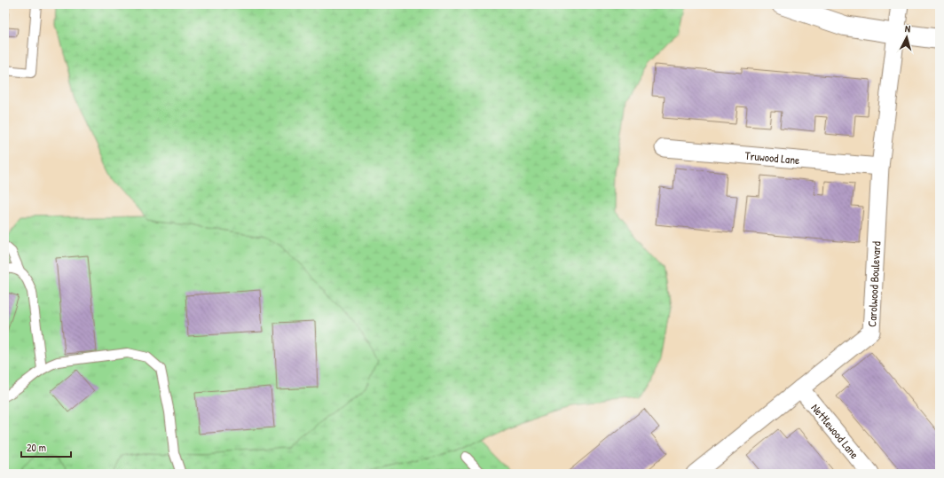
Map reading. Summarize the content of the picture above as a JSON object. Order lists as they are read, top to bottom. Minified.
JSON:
{"streets":{"street":["Truwood Lane","Carolwood Boulevard","Nettlewood Lane"]},"crossings":[["Truwood Lane","Carolwood Boulevard"],["Carolwood Boulevard","Nettlewood Lane"]],"scale_bar":"20 m","north":"top"}
